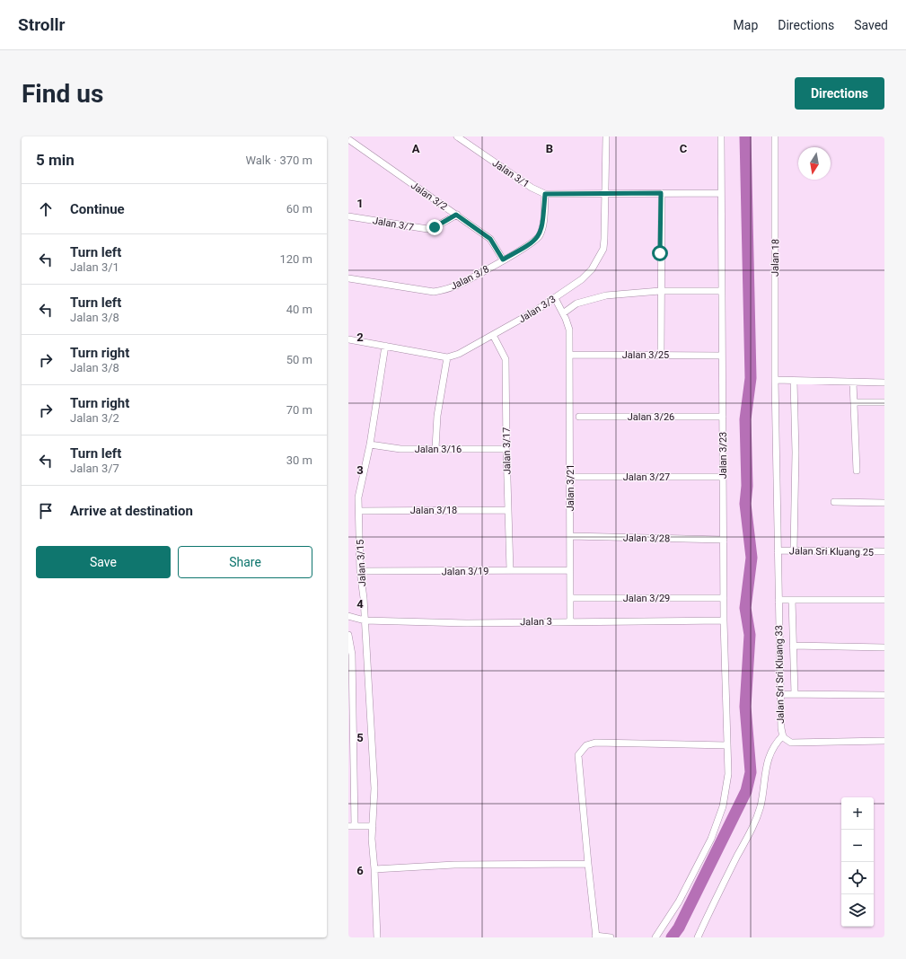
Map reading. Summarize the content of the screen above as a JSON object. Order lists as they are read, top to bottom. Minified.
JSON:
{"streets":{"street":["Jalan 3/1","Jalan 3/2","Jalan 3/7","Jalan 18","Jalan 3/8","Jalan 3/3","Jalan 3/25","Jalan 3/26","Jalan 3/16","Jalan 3/17","Jalan 3/23","Jalan 3/27","Jalan 3/21","Jalan 3/18","Jalan 3/28","Jalan Sri Kluang 25","Jalan 3/15","Jalan 3/19","Jalan 3/29","Jalan 3","Jalan Sri Sri Kluang 33"]},"crossings":[["Jalan 3/1","Jalan 3/8"],["Jalan 3/1","Jalan 3/3"],["Jalan 3/1","Jalan 3/23"],["Jalan 3/2","Jalan 3/7"],["Jalan 3/2","Jalan 3/8"],["Jalan 18","Jalan Sri Kluang 25"],["Jalan 18","Jalan Sri Sri Kluang 33"],["Jalan 3/3","Jalan 3/17"],["Jalan 3/3","Jalan 3/21"],["Jalan 3/25","Jalan 3/23"],["Jalan 3/25","Jalan 3/21"],["Jalan 3/26","Jalan 3/23"],["Jalan 3/16","Jalan 3/17"],["Jalan 3/16","Jalan 3/15"],["Jalan 3/17","Jalan 3/18"],["Jalan 3/17","Jalan 3/19"],["Jalan 3/23","Jalan 3/27"],["Jalan 3/23","Jalan 3/28"],["Jalan 3/23","Jalan 3/29"],["Jalan 3/23","Jalan 3"],["Jalan 3/27","Jalan 3/21"],["Jalan 3/21","Jalan 3/28"],["Jalan 3/21","Jalan 3/19"],["Jalan 3/21","Jalan 3/29"],["Jalan 3/21","Jalan 3"],["Jalan 3/18","Jalan 3/15"],["Jalan Sri Kluang 25","Jalan Sri Sri Kluang 33"],["Jalan 3/15","Jalan 3/19"],["Jalan 3/15","Jalan 3"]],"north":"bottom","page":{"header":"Strollr","nav":["Map","Directions","Saved"],"buttons":["Directions",["Save","Share"]],"title":"Find us","heading":["5 min","Walk · 370 m"],"list":[["Continue","60 m"],["Turn left","Jalan 3/1","120 m"],["Turn left","Jalan 3/8","40 m"],["Turn right","Jalan 3/8","50 m"],["Turn right","Jalan 3/2","70 m"],["Turn left","Jalan 3/7","30 m"],"Arrive at destination"],"map_buttons":["+","−"]},"grid":{"columns":["A","B","C"],"rows":["1","2","3","4","5","6"]}}
